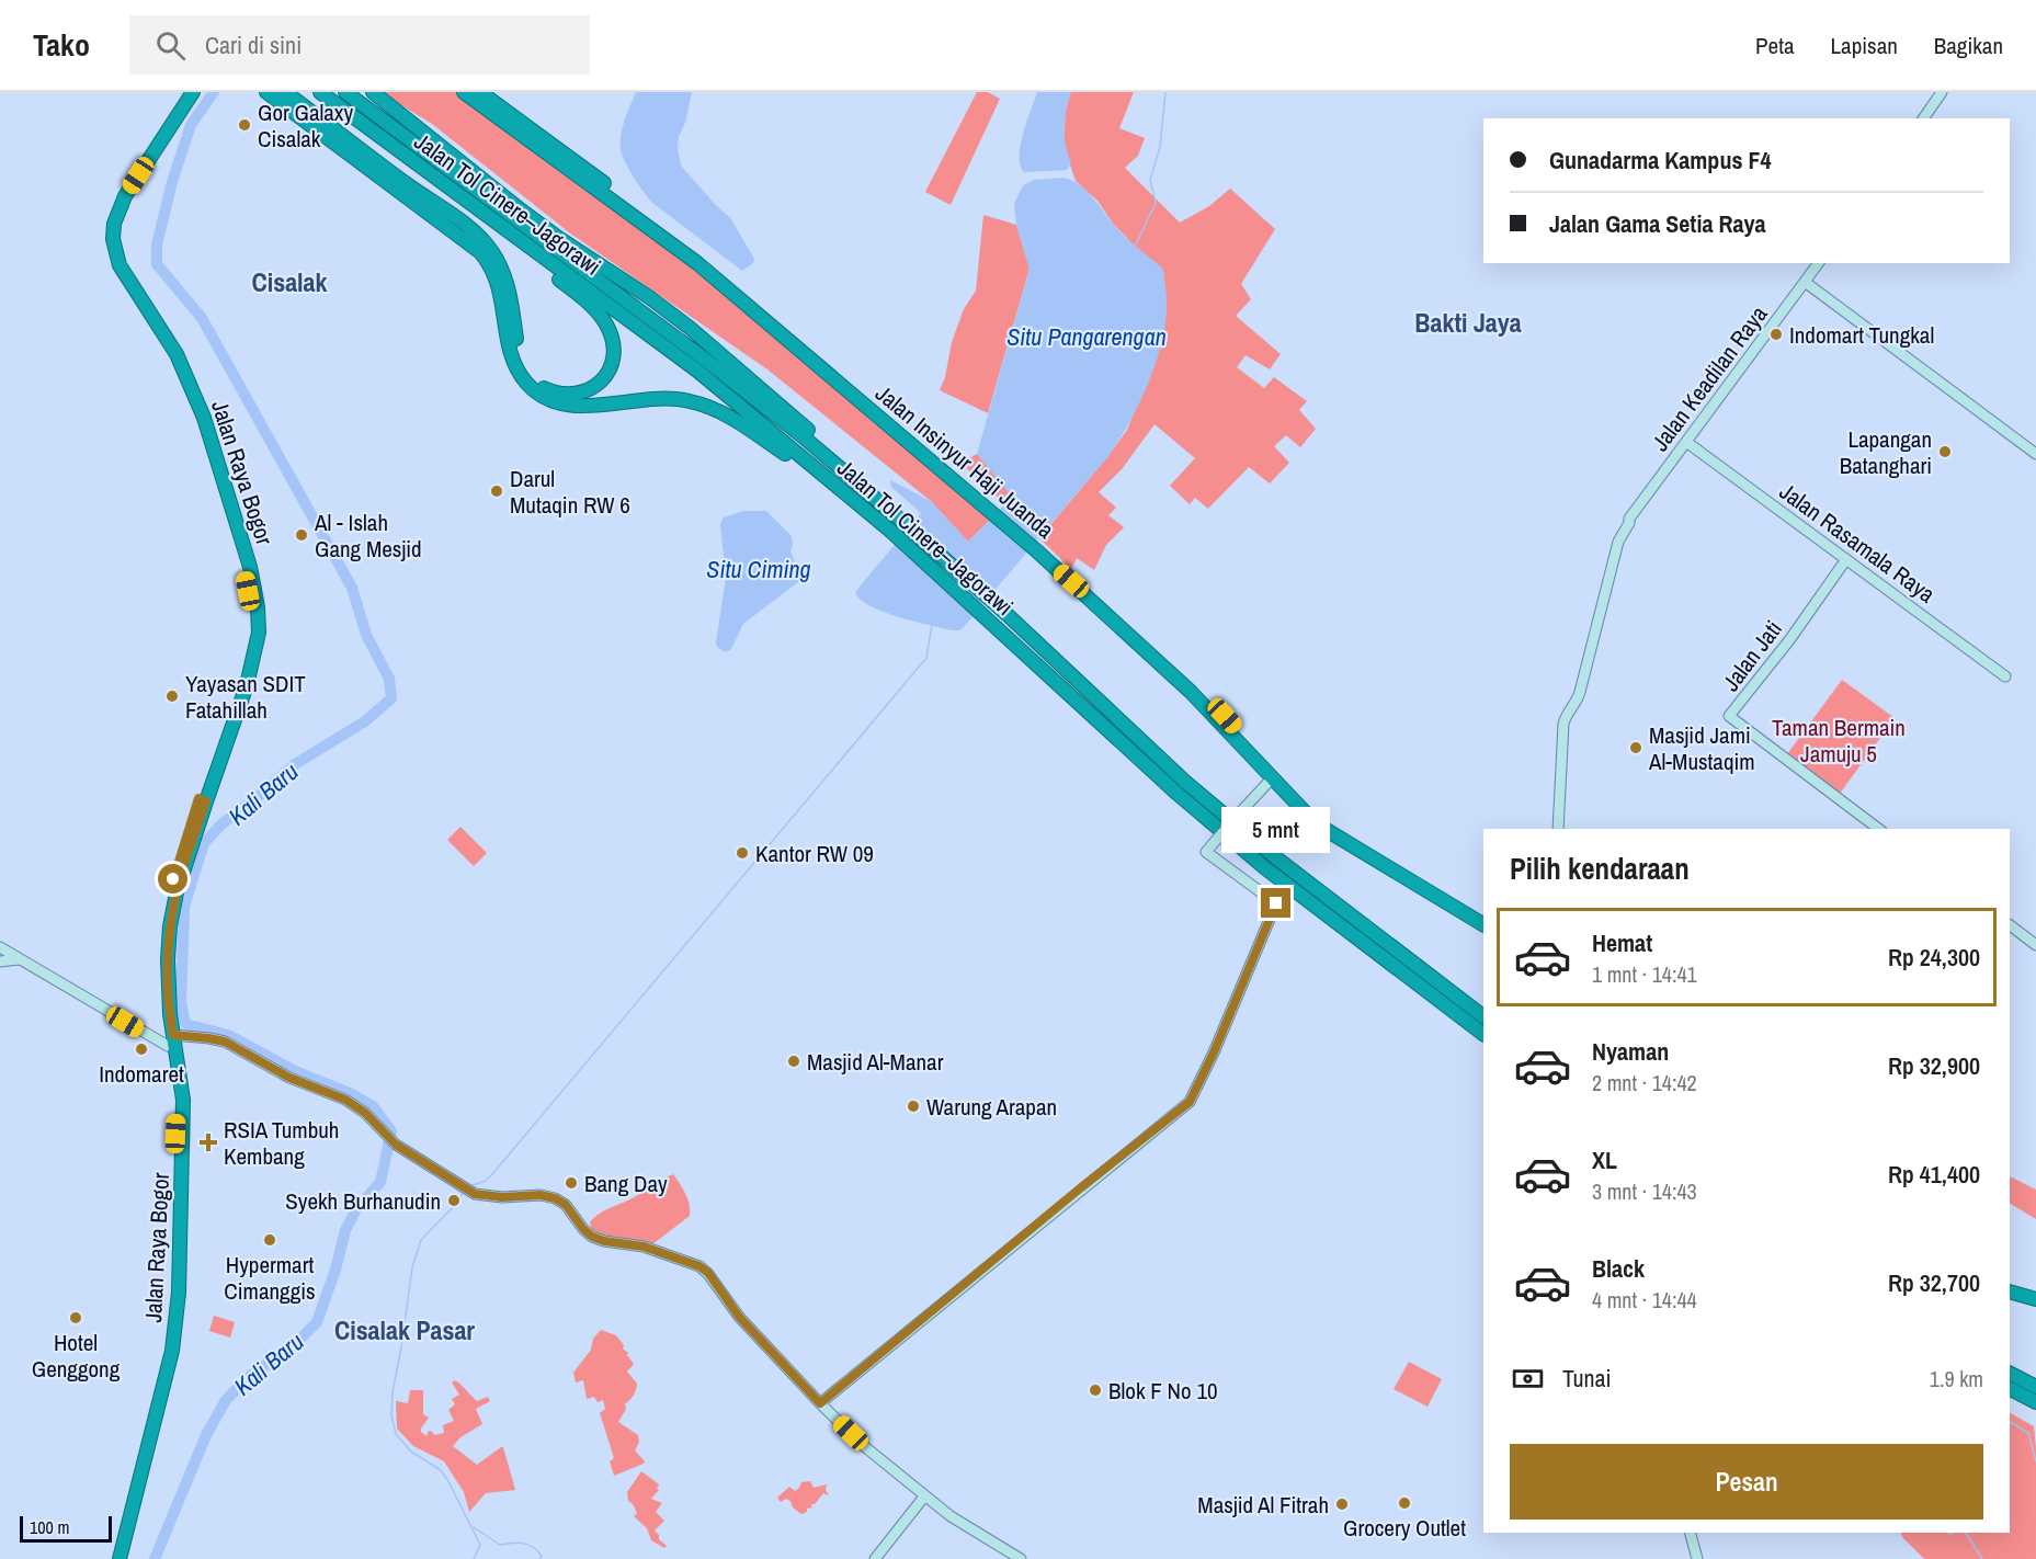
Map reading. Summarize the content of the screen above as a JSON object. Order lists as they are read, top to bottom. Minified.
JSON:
{"streets":{"highway":["Jalan Tol Cinere–Jagorawi","Jalan Insinyur Haji Juanda","Jalan Raya Bogor"],"street":["Jalan Keadilan Raya","Jalan Rasamala Raya","Jalan Jati"]},"crossings":[["Jalan Keadilan Raya","Jalan Rasamala Raya"],["Jalan Rasamala Raya","Jalan Jati"]],"districts":["Cisalak","Bakti Jaya","Cisalak Pasar"],"water":["Situ Pangarengan","Situ Ciming","Kali Baru"],"parks":["Taman Bermain Jamuju 5"],"places":{"other":["Gor Galaxy Cisalak","Indomart Tungkal","Lapangan Batanghari","Darul Mutaqin RW 6","Al - Islah Gang Mesjid","Yayasan SDIT Fatahillah","Masjid Jami Al-Mustaqim","Kantor RW 09","Indomaret","Masjid Al-Manar","Warung Arapan","Bang Day","Syekh Burhanudin","Hypermart Cimanggis","Hotel Genggong","Blok F No 10","Grocery Outlet","Masjid Al Fitrah"],"health":["RSIA Tumbuh Kembang"]},"scale_bar":"100 m","page":{"header":"Tako","search":"Cari di sini","nav":["Peta","Lapisan","Bagikan"],"banner":["Gunadarma Kampus F4","Jalan Gama Setia Raya"],"bubble":"5 mnt","heading":"Pilih kendaraan","list":[{"name":"Hemat","note":"1 mnt · 14:41","value":"Rp 24,300"},{"name":"Nyaman","note":"2 mnt · 14:42","value":"Rp 32,900"},{"name":"XL","note":"3 mnt · 14:43","value":"Rp 41,400"},{"name":"Black","note":"4 mnt · 14:44","value":"Rp 32,700"}],"pay":["Tunai","1.9 km"],"buttons":"Pesan","scale":"100 m"}}
